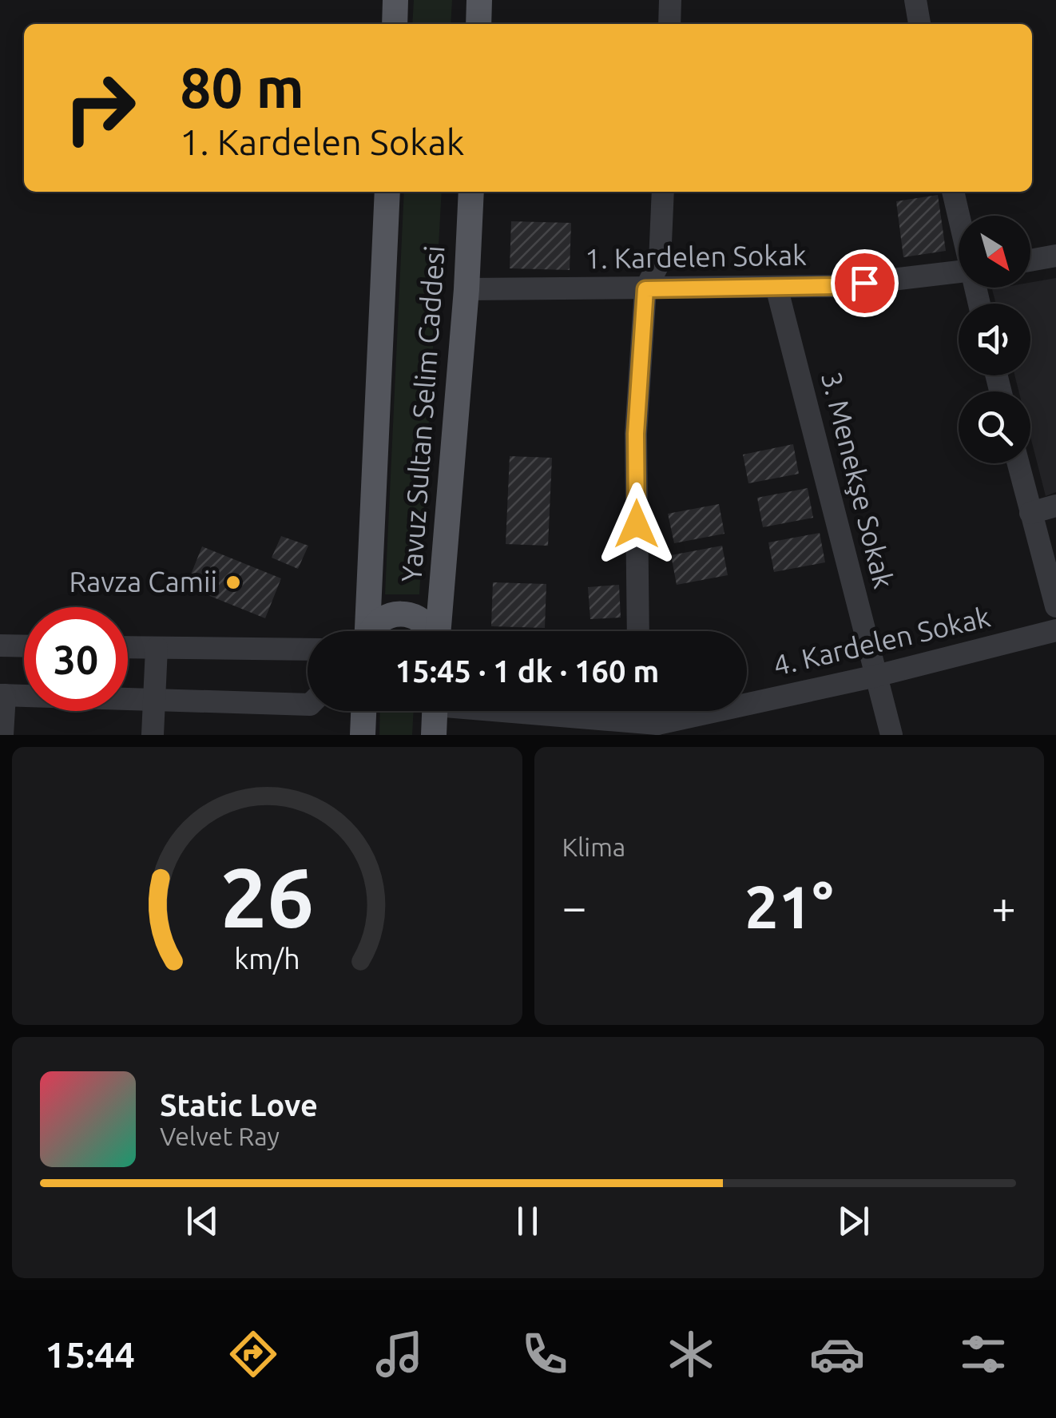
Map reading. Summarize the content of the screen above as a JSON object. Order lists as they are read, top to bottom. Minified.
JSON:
{"streets":{"main road":["Yavuz Sultan Selim Caddesi"],"street":["1. Kardelen Sokak","3. Menekşe Sokak","4. Kardelen Sokak"]},"crossings":[["1. Kardelen Sokak","Yavuz Sultan Selim Caddesi"],["1. Kardelen Sokak","3. Menekşe Sokak"],["3. Menekşe Sokak","4. Kardelen Sokak"]],"places":["Ravza Camii"],"north":"bottom right","page":{"turn":["80 m","1. Kardelen Sokak"],"limit":"30","trip":"15:45 · 1 dk · 160 m","tile":"Klima","heat":["−","21°","+"],"song":["Static Love","Velvet Ray"],"tabs":"15:44","gauge":["26","km/h"]}}
